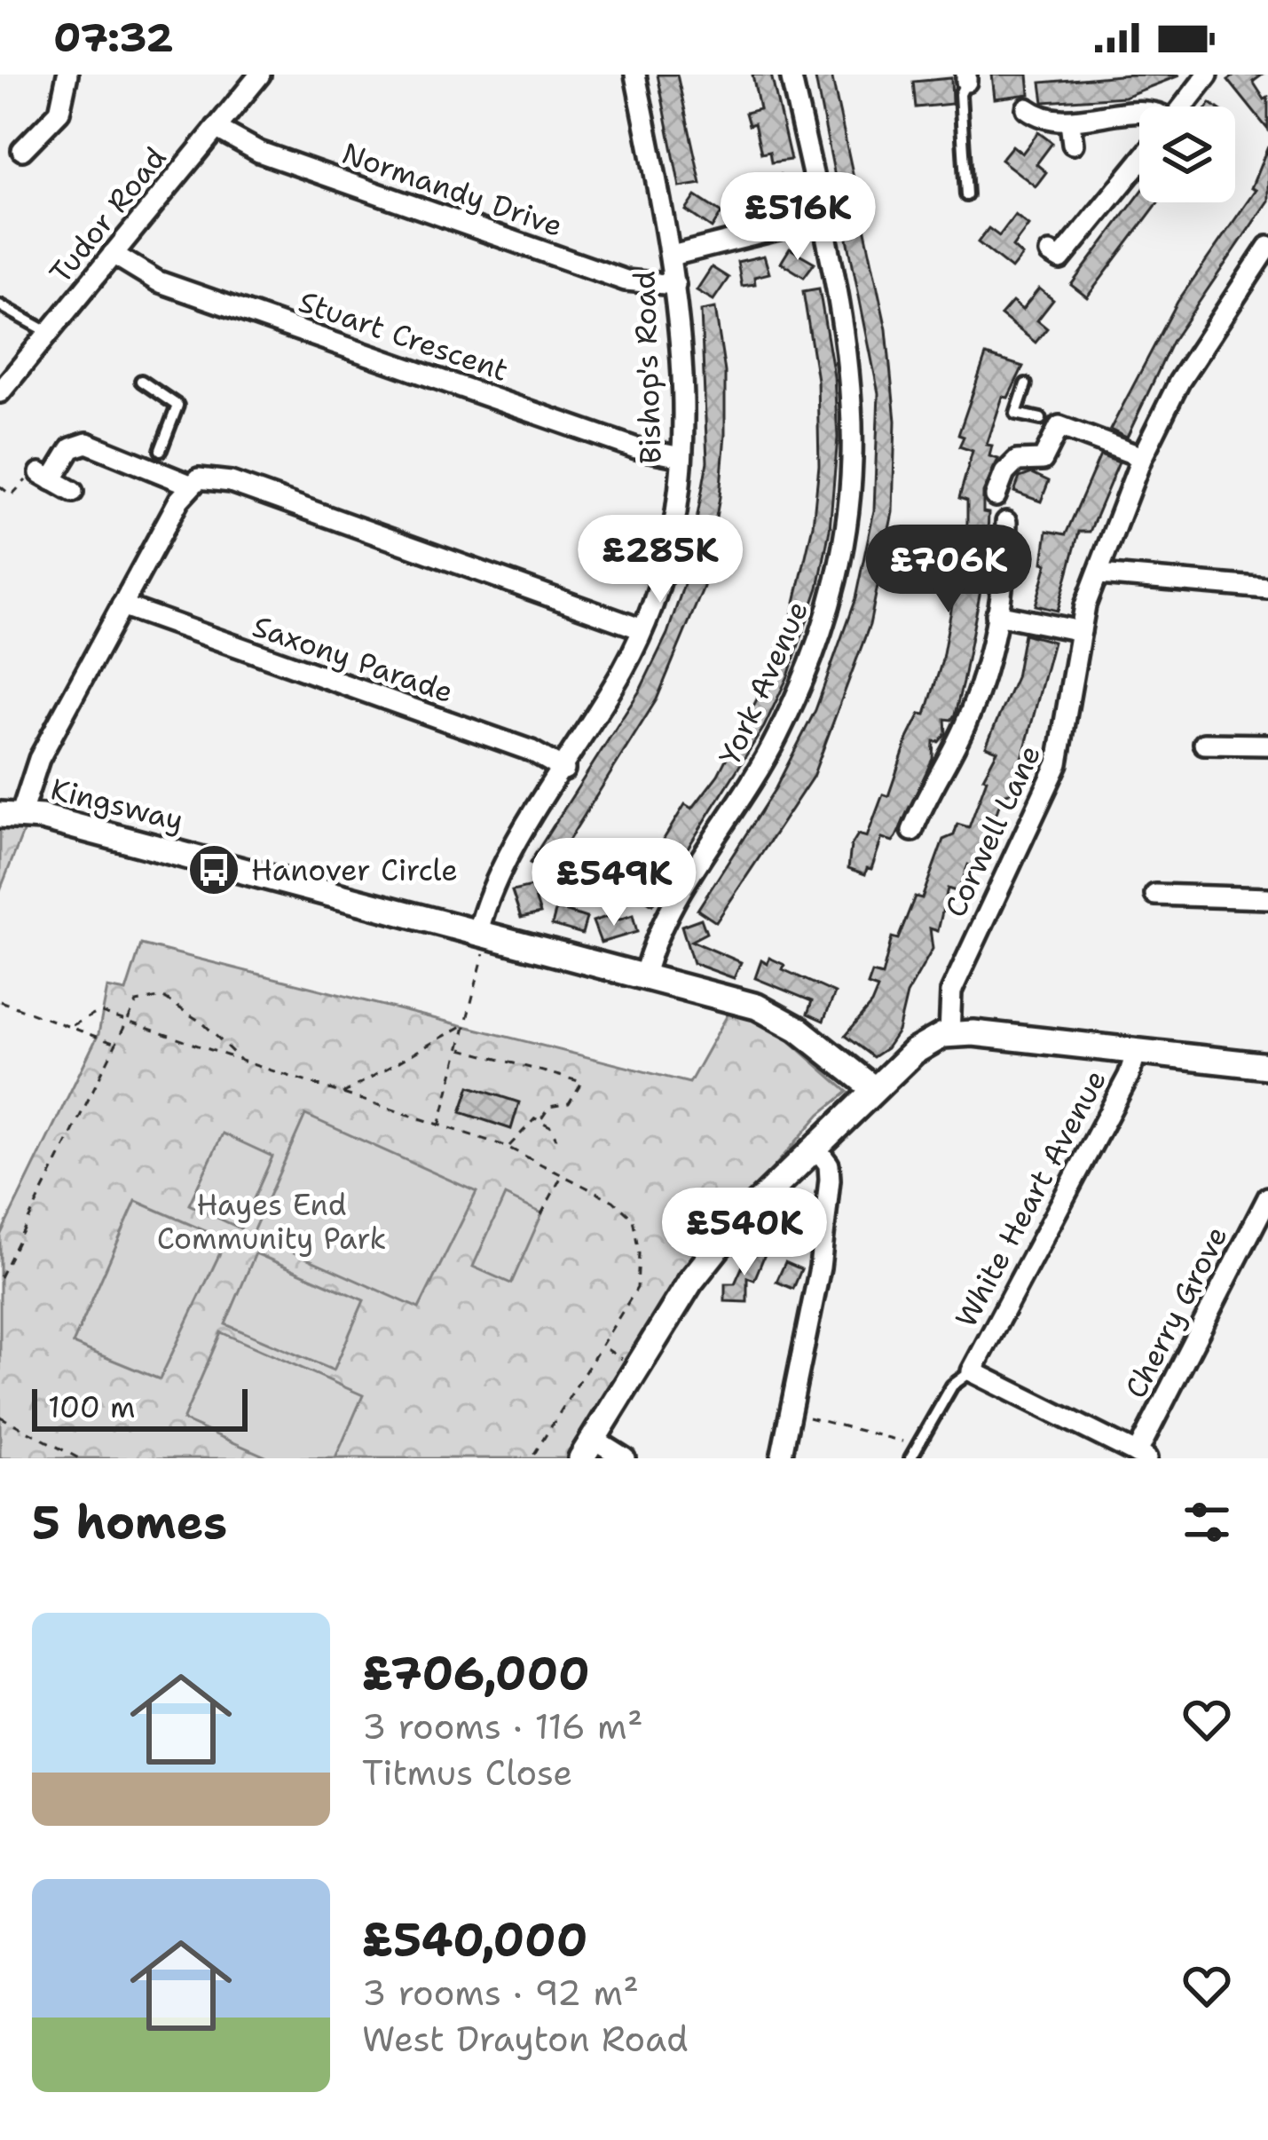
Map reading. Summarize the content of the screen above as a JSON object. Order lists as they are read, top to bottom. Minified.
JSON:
{"streets":{"street":["Normandy Drive","Tudor Road","Stuart Crescent","Bishop's Road","Saxony Parade","York Avenue","Kingsway","Corwell Lane","White Heart Avenue","Cherry Grove"]},"crossings":[["Normandy Drive","Tudor Road"],["Normandy Drive","Bishop's Road"],["Tudor Road","Stuart Crescent"],["Stuart Crescent","Bishop's Road"],["Bishop's Road","Saxony Parade"],["Bishop's Road","Kingsway"],["York Avenue","Kingsway"]],"parks":["Hayes End Community Park"],"places":{"bus stop":["Hanover Circle"]},"scale_bar":"100 m","page":{"status":"07:32","price":["£516K","£285K","£706K","£549K","£540K"],"scale":"100 m","heading":"5 homes","list":[{"name":"£706,000","note":"3 rooms · 116 m² · Titmus Close"},{"name":"£540,000","note":"3 rooms · 92 m² · West Drayton Road"}]}}
